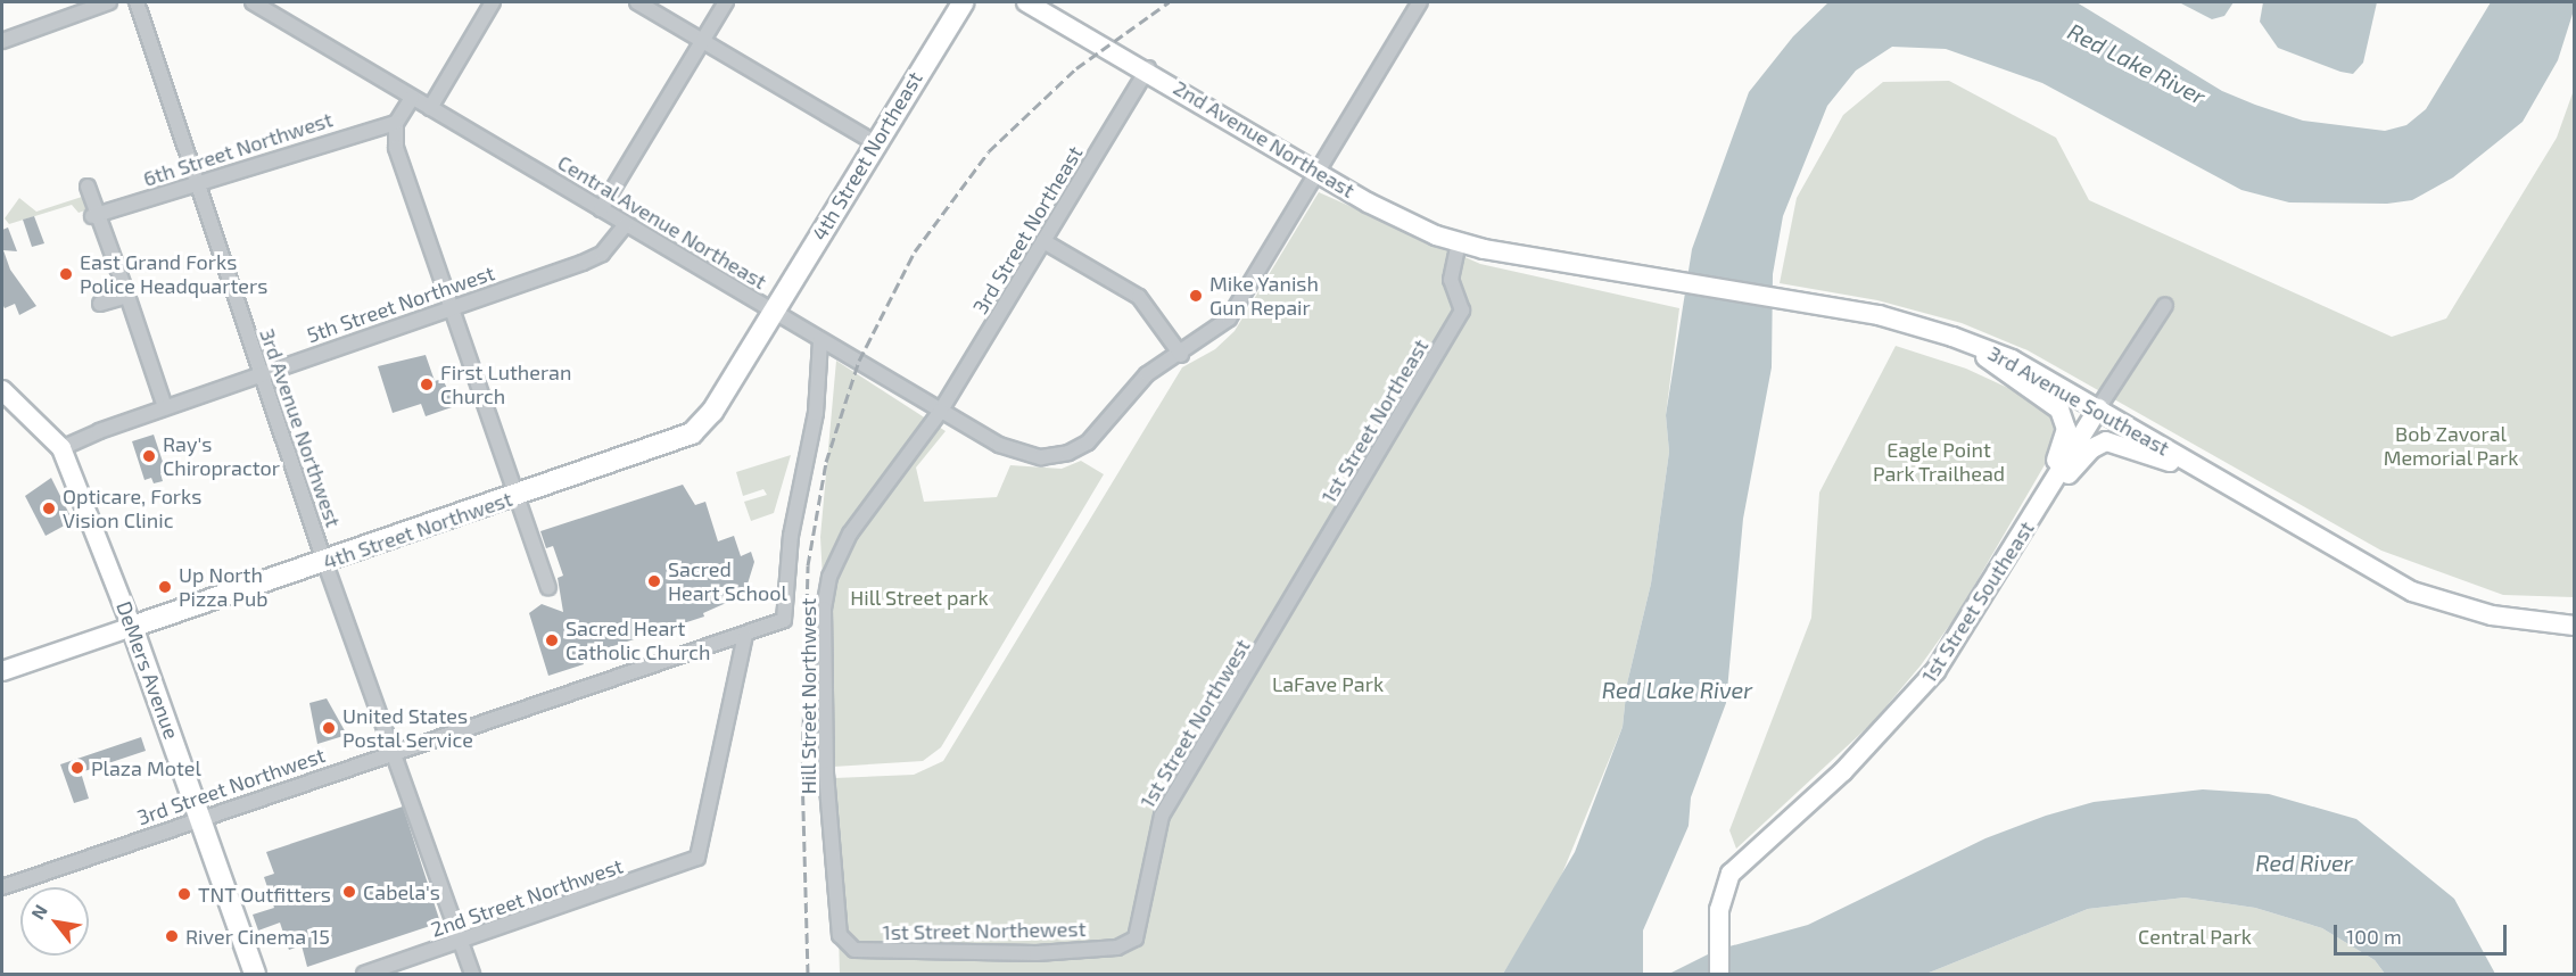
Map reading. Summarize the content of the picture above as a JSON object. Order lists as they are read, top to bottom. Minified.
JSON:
{"streets":{"main road":["4th Street Northeast","4th Street Northwest","DeMers Avenue"],"street":["2nd Avenue Northeast","6th Street Northwest","Central Avenue Northeast","3rd Street Northeast","5th Street Northwest","3rd Avenue Southeast","1st Street Northeast","3rd Avenue Northwest","1st Street Southeast","Hill Street Northwest","1st Street Northwest","3rd Street Northwest","2nd Street Northwest","1st Street Northewest"]},"crossings":[["2nd Avenue Northeast","3rd Street Northeast"],["2nd Avenue Northeast","3rd Avenue Southeast"],["2nd Avenue Northeast","1st Street Northeast"],["6th Street Northwest","3rd Avenue Northwest"],["4th Street Northeast","Central Avenue Northeast"],["4th Street Northeast","4th Street Northwest"],["Central Avenue Northeast","3rd Street Northeast"],["Central Avenue Northeast","5th Street Northwest"],["Central Avenue Northeast","4th Street Northwest"],["Central Avenue Northeast","Hill Street Northwest"],["Central Avenue Northeast","3rd Street Northwest"],["3rd Street Northeast","Hill Street Northwest"],["5th Street Northwest","3rd Avenue Northwest"],["5th Street Northwest","DeMers Avenue"],["3rd Avenue Southeast","1st Street Southeast"],["1st Street Northeast","1st Street Northwest"],["3rd Avenue Northwest","4th Street Northwest"],["3rd Avenue Northwest","3rd Street Northwest"],["3rd Avenue Northwest","2nd Street Northwest"],["4th Street Northwest","DeMers Avenue"],["DeMers Avenue","3rd Street Northwest"],["Hill Street Northwest","1st Street Northewest"],["1st Street Northwest","1st Street Northewest"],["3rd Street Northwest","2nd Street Northwest"]],"water":["Red Lake River","Red River"],"parks":["Bob Zavoral Memorial Park","Eagle Point Park Trailhead","Hill Street park","LaFave Park","Central Park"],"places":["East Grand Forks Police Headquarters","Mike Yanish Gun Repair","First Lutheran Church","Ray's Chiropractor","Opticare, Forks Vision Clinic","Sacred Heart School","Up North Pizza Pub","Sacred Heart Catholic Church","United States Postal Service","Plaza Motel","Cabela's","TNT Outfitters","River Cinema 15"],"scale_bar":"100 m","north":"top left"}
